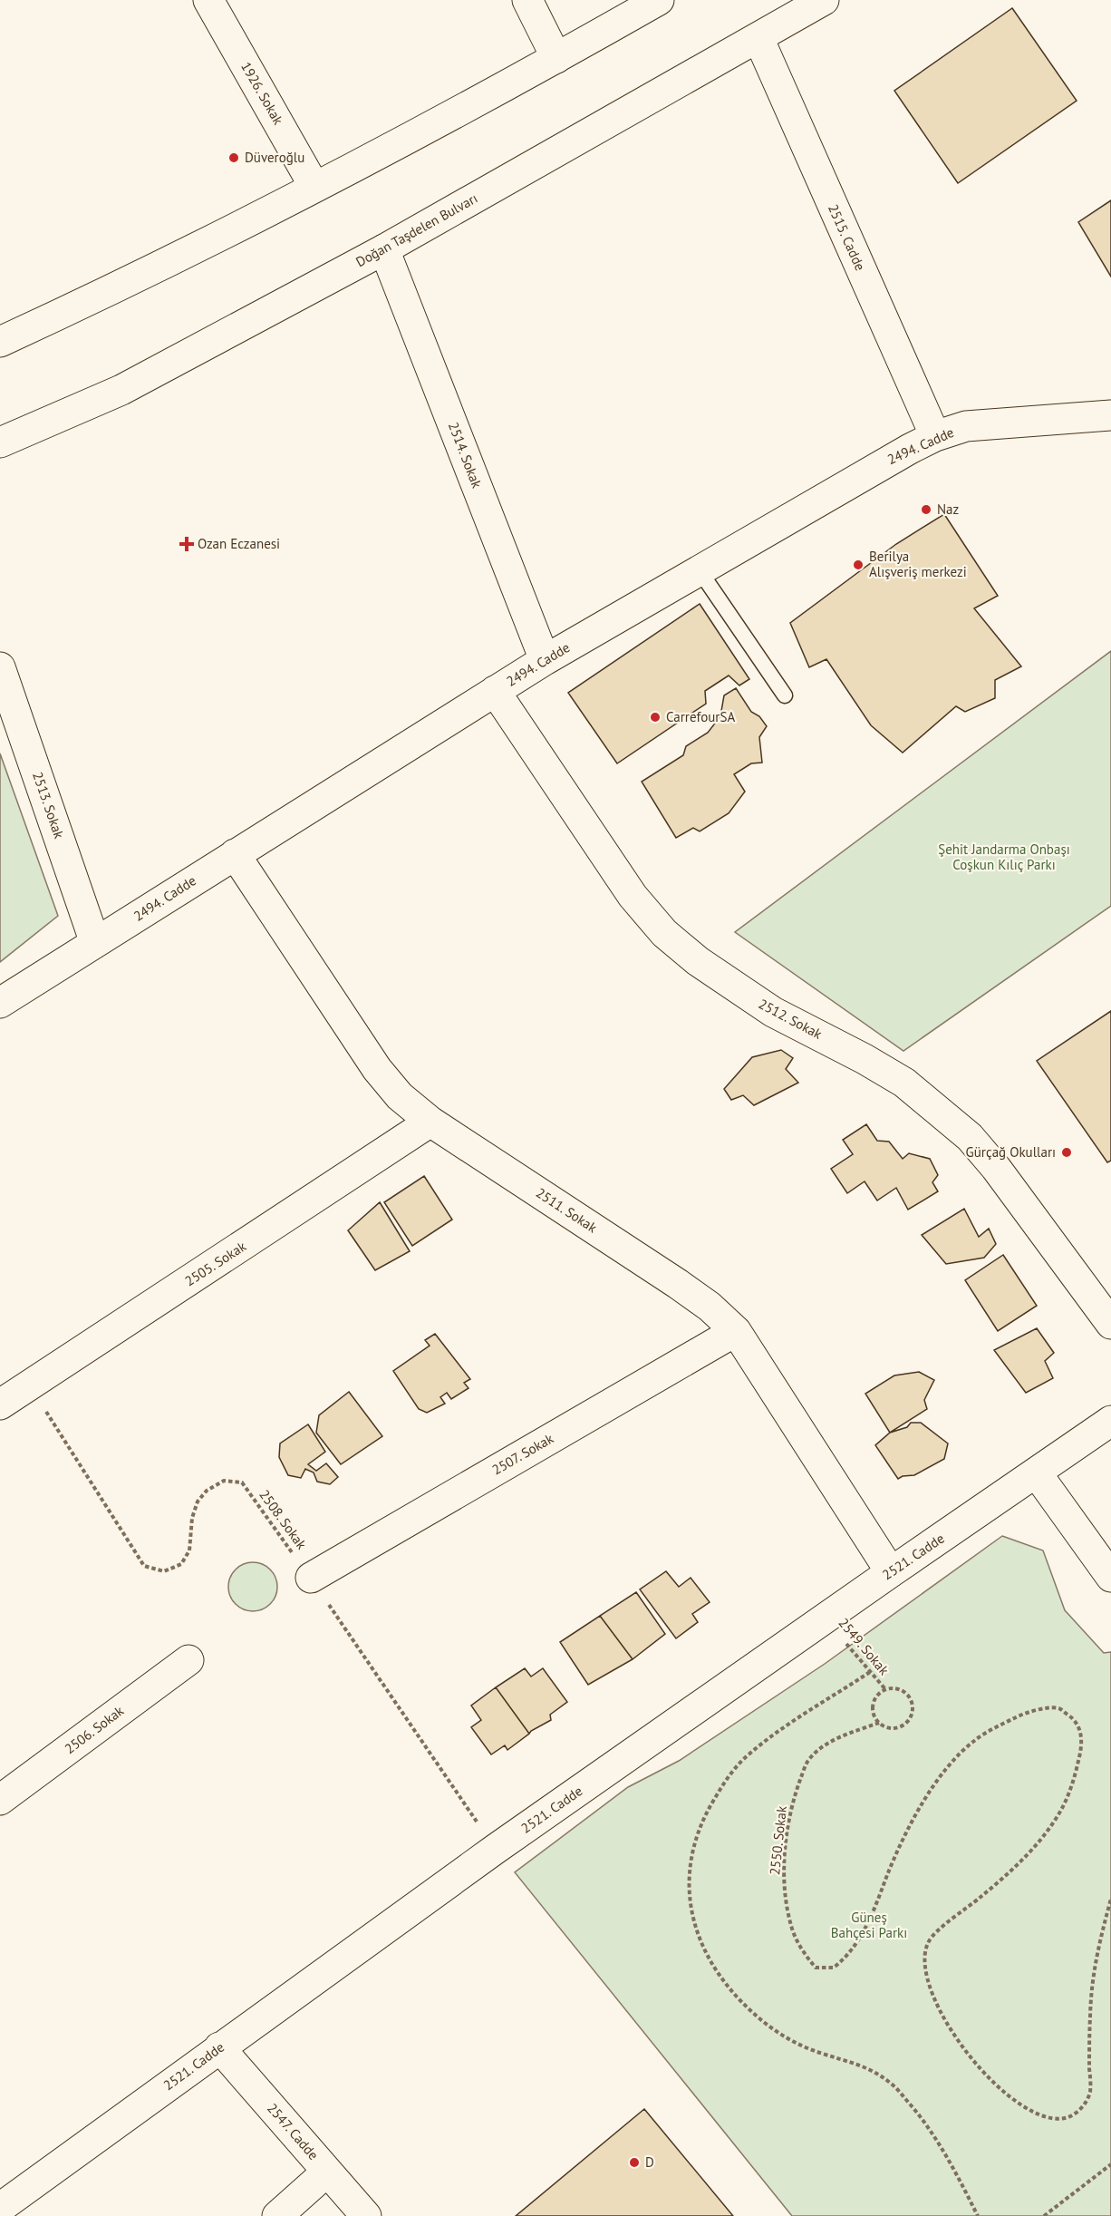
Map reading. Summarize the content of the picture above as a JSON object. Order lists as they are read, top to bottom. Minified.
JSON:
{"streets":{"street":["1926. Sokak","Doğan Taşdelen Bulvarı","2515. Cadde","2494. Cadde","2514. Sokak","2513. Sokak","2512. Sokak","2511. Sokak","2505. Sokak","2507. Sokak","2521. Cadde","2506. Sokak","2547. Cadde"],"path":["2508. Sokak","2549. Sokak","2550. Sokak"]},"crossings":[["Doğan Taşdelen Bulvarı","2515. Cadde"],["Doğan Taşdelen Bulvarı","2514. Sokak"],["2515. Cadde","2494. Cadde"],["2494. Cadde","2514. Sokak"],["2494. Cadde","2513. Sokak"],["2494. Cadde","2512. Sokak"],["2494. Cadde","2511. Sokak"],["2511. Sokak","2505. Sokak"],["2511. Sokak","2507. Sokak"],["2511. Sokak","2521. Cadde"],["2505. Sokak","2508. Sokak"],["2507. Sokak","2508. Sokak"],["2508. Sokak","2521. Cadde"],["2521. Cadde","2549. Sokak"],["2521. Cadde","2547. Cadde"],["2549. Sokak","2550. Sokak"]],"parks":["Şehit Jandarma Onbaşı Coşkun Kılıç Parkı","Güneş Bahçesi Parkı"],"places":{"other":["Düveroğlu","Naz","Berilya Alışveriş merkezi","CarrefourSA","Gürçağ Okulları","D"],"health":["Ozan Eczanesi"]}}
